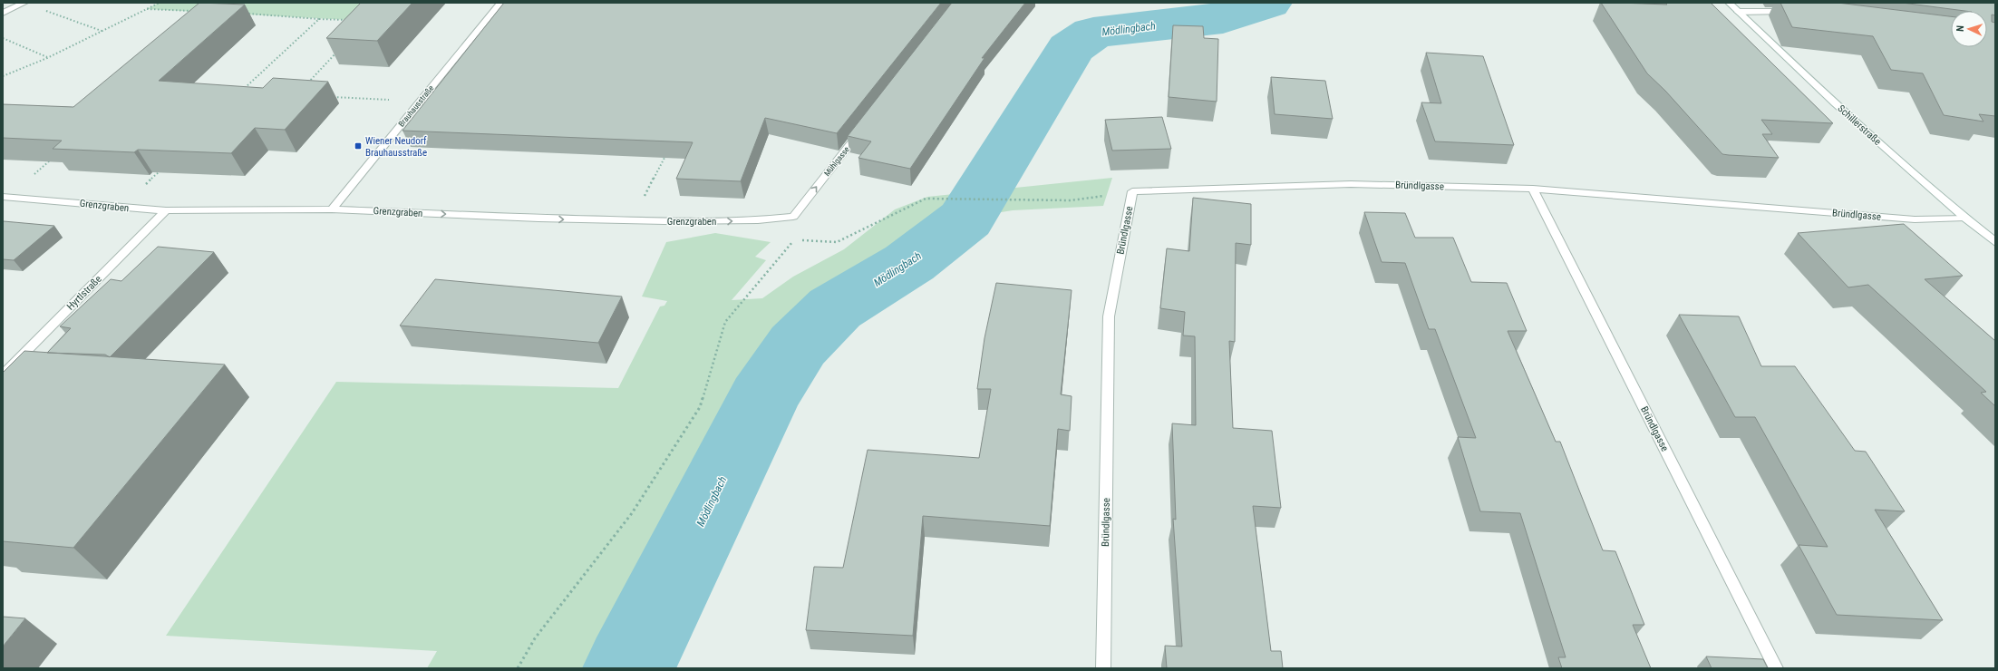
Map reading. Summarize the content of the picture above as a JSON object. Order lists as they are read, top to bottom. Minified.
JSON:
{"streets":{"street":["Brauhausstraße","Schillerstraße","Mühlgasse","Bründlgasse","Grenzgraben","Hyrtlstraße"]},"crossings":[["Brauhausstraße","Grenzgraben"],["Schillerstraße","Bründlgasse"],["Mühlgasse","Grenzgraben"],["Grenzgraben","Hyrtlstraße"]],"one_way":["Mühlgasse","Grenzgraben"],"water":["Mödlingbach"],"places":{"transit":["Wiener Neudorf Brauhausstraße"]},"north":"left"}
